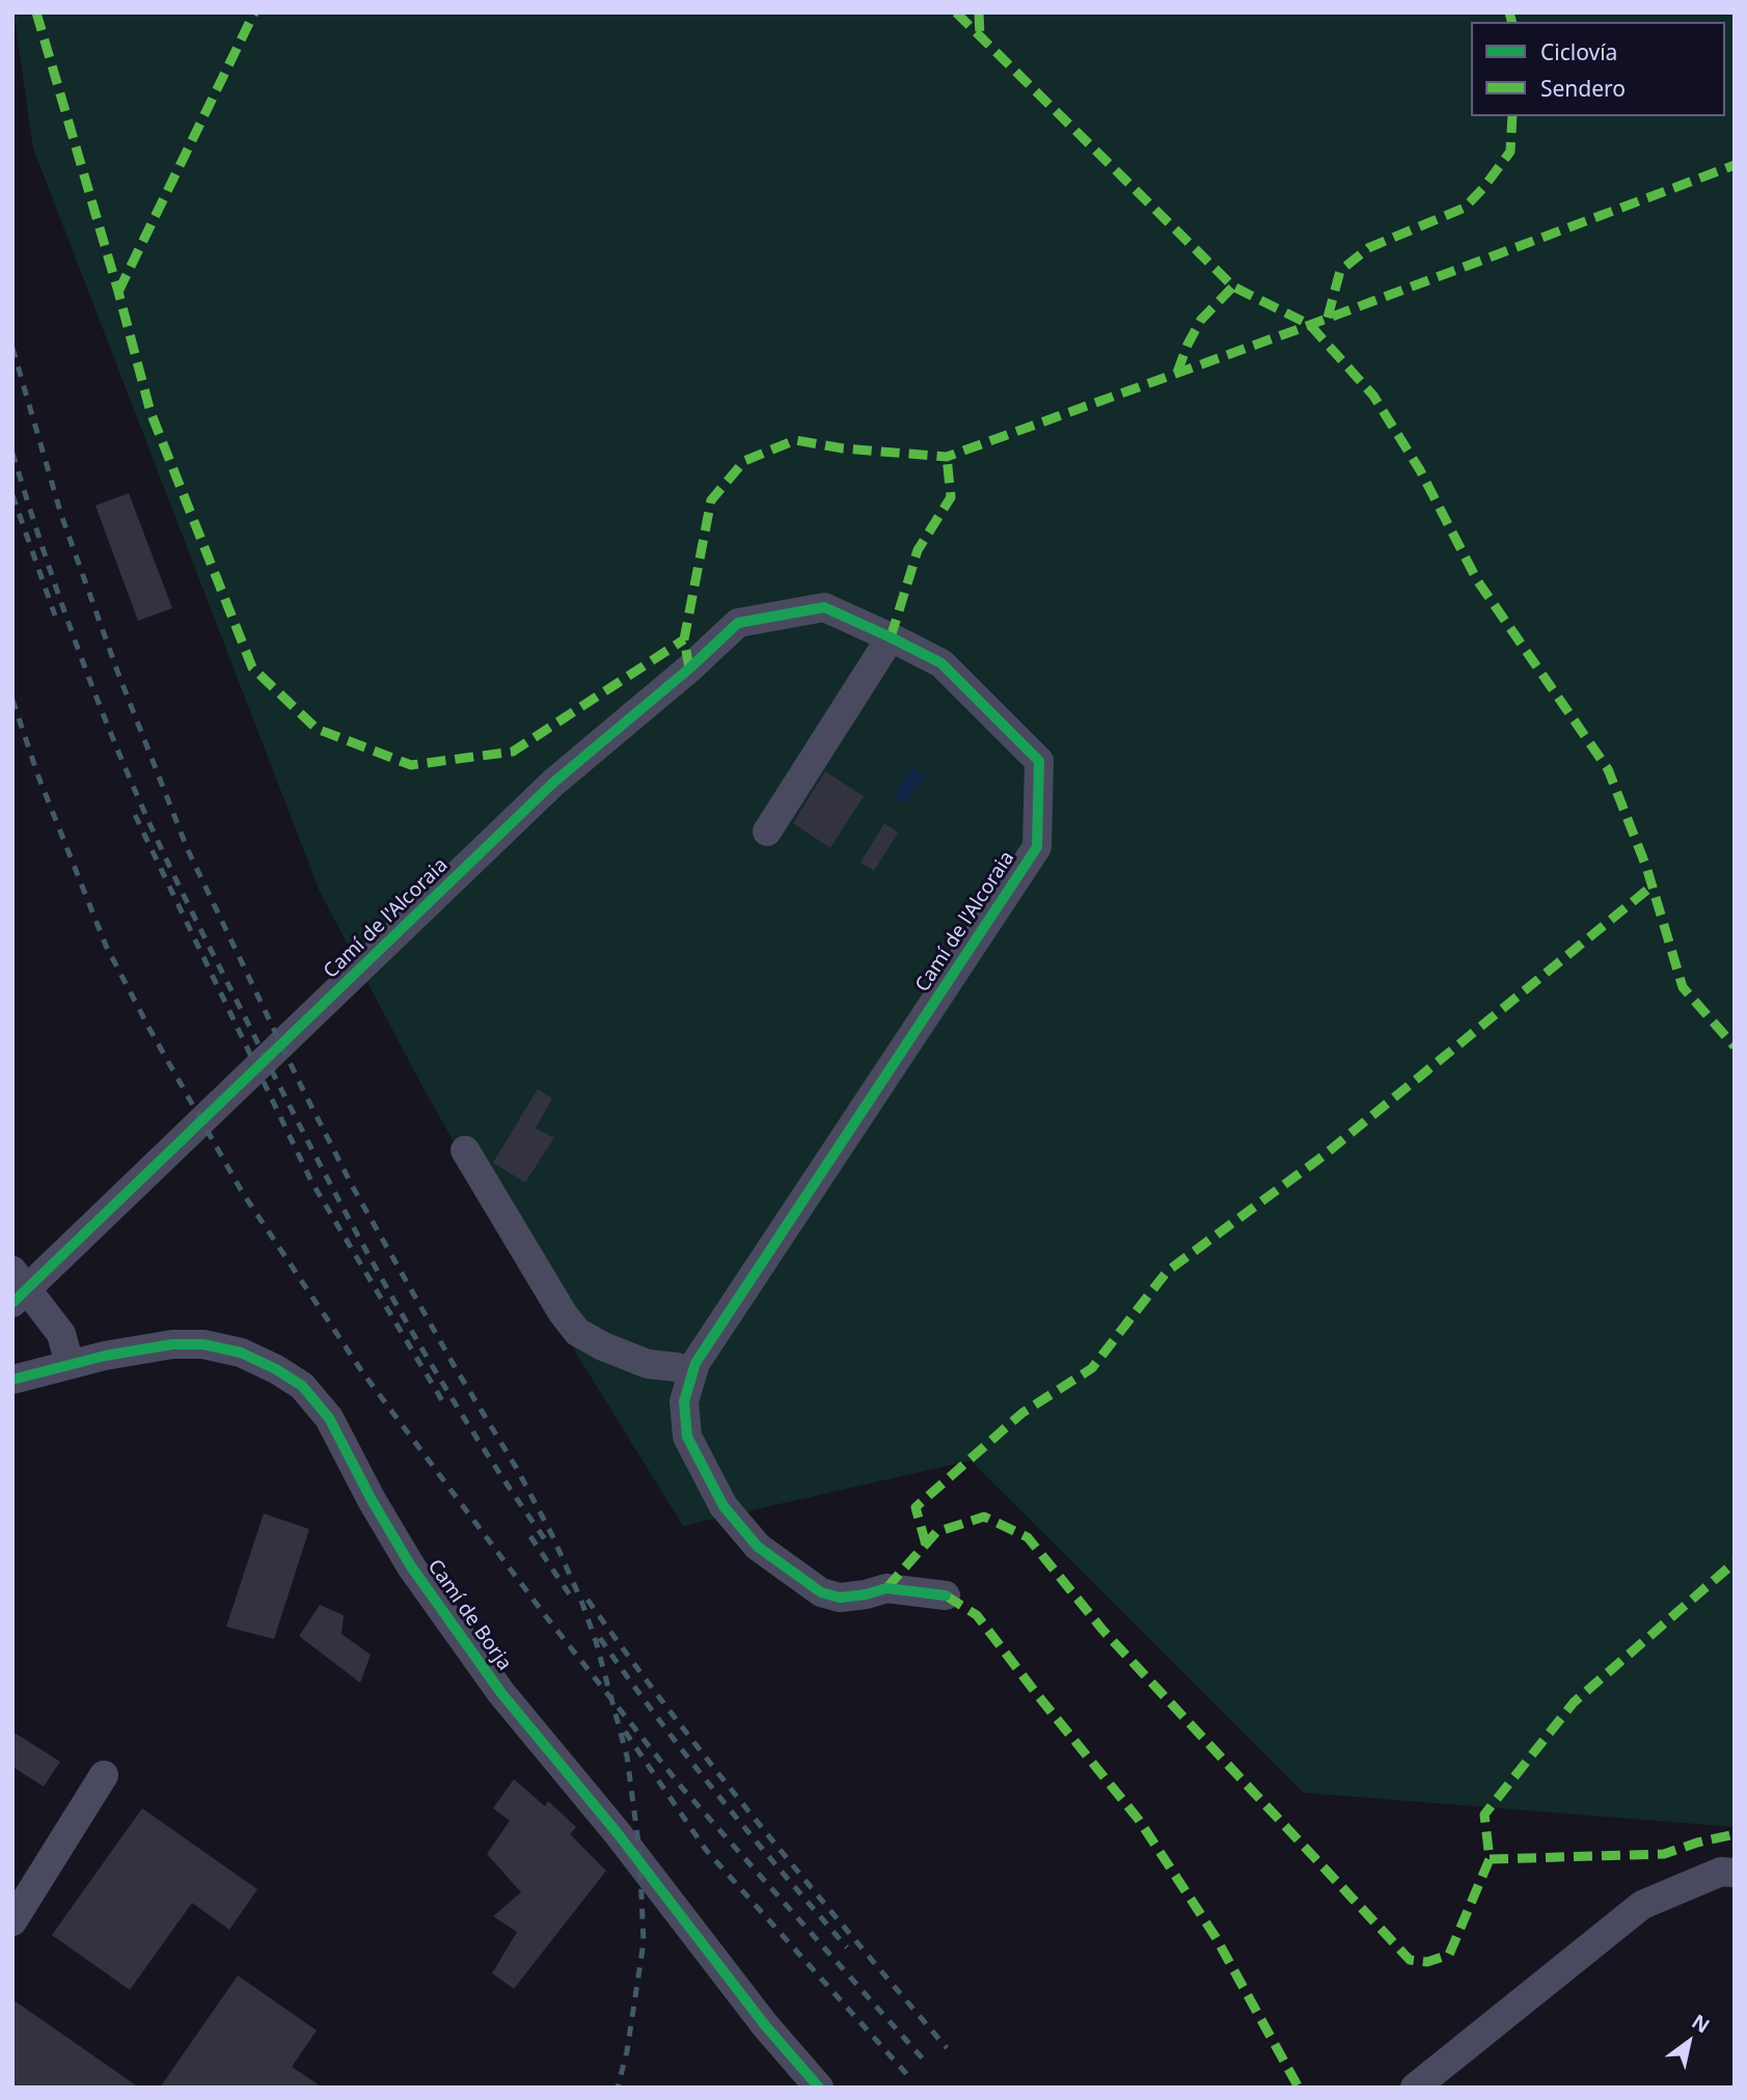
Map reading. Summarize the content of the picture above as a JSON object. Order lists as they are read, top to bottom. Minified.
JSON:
{"streets":{"street":["Camí de l'Alcoraia","Camí de Borja"]},"legend":["Ciclovía","Sendero"],"north":"top right"}
